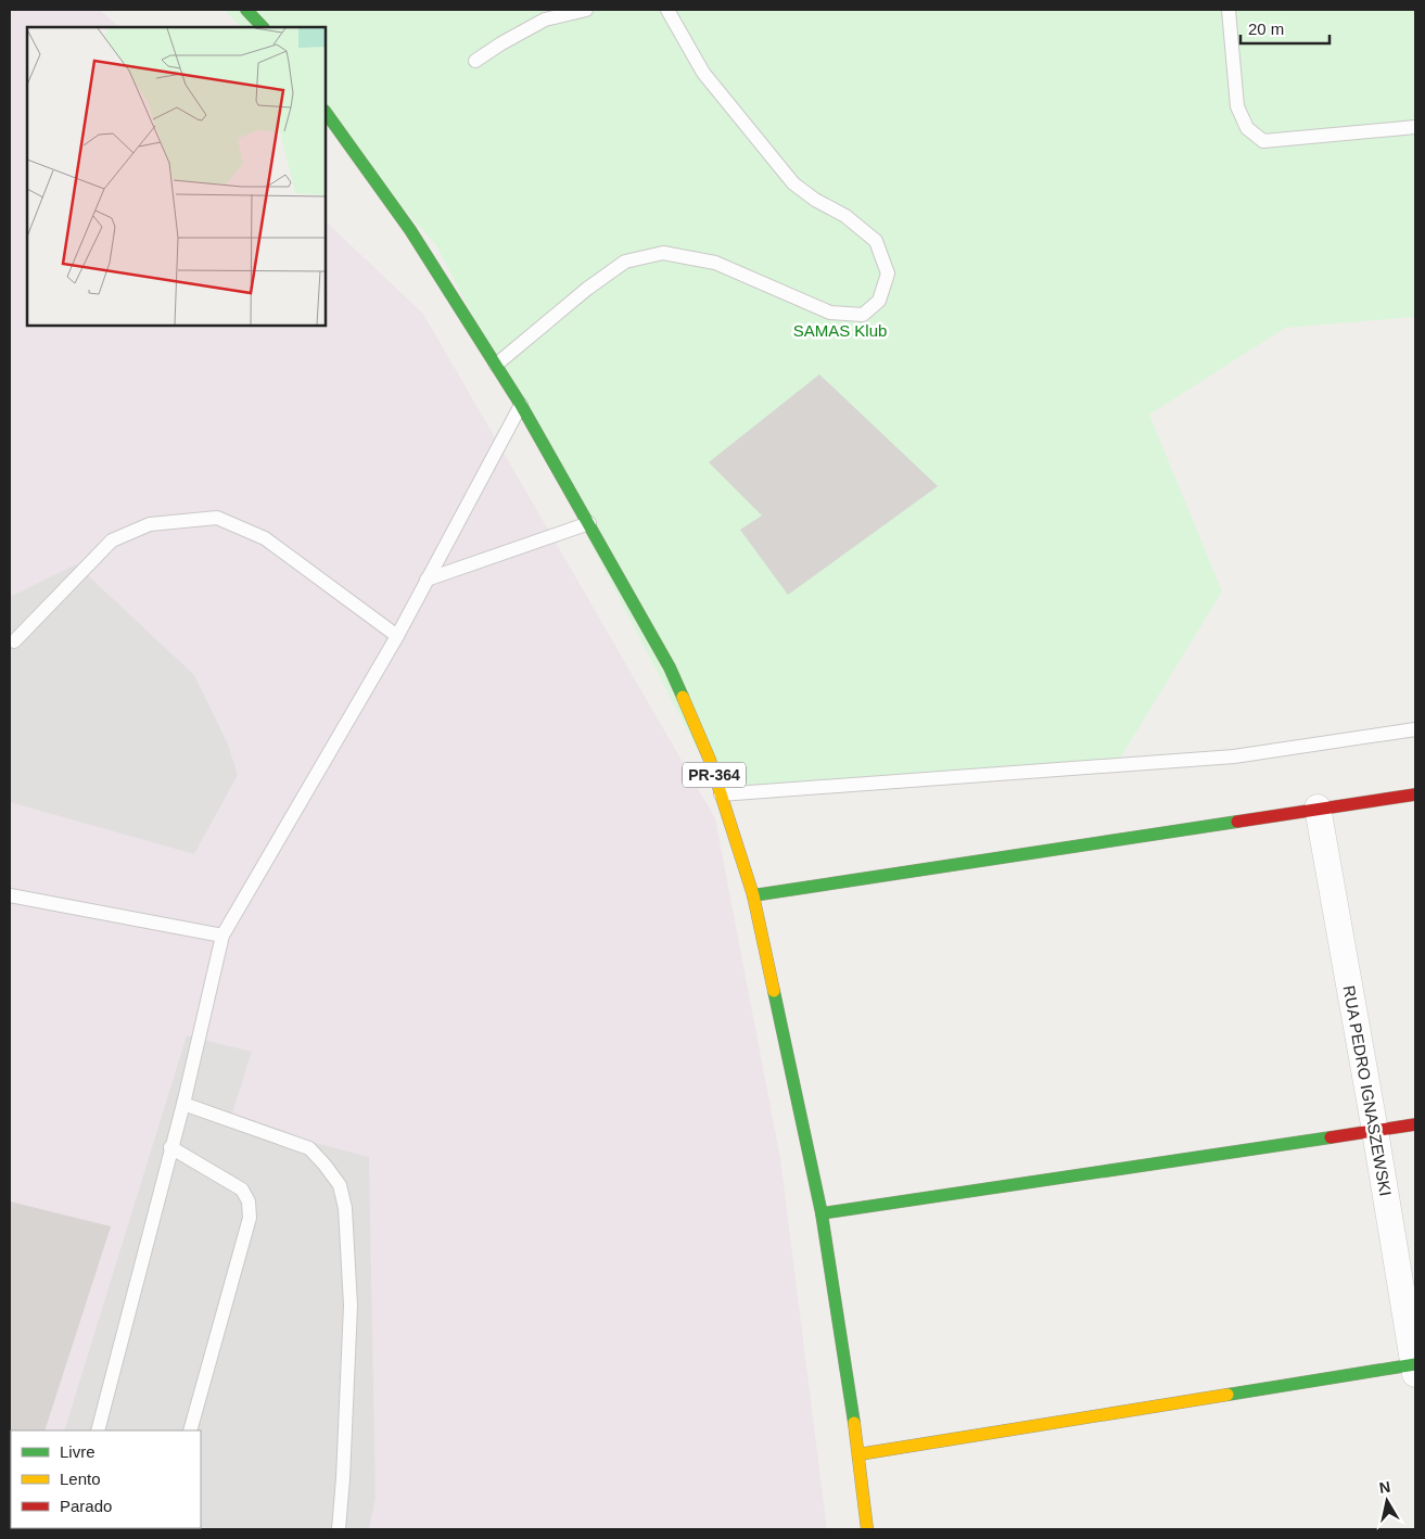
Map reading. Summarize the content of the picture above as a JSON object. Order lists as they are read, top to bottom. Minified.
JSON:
{"streets":{"street":["PR-364","RUA PEDRO IGNASZEWSKI"]},"parks":["SAMAS Klub"],"legend":["Livre","Lento","Parado"],"scale_bar":"20 m","north":"top"}
